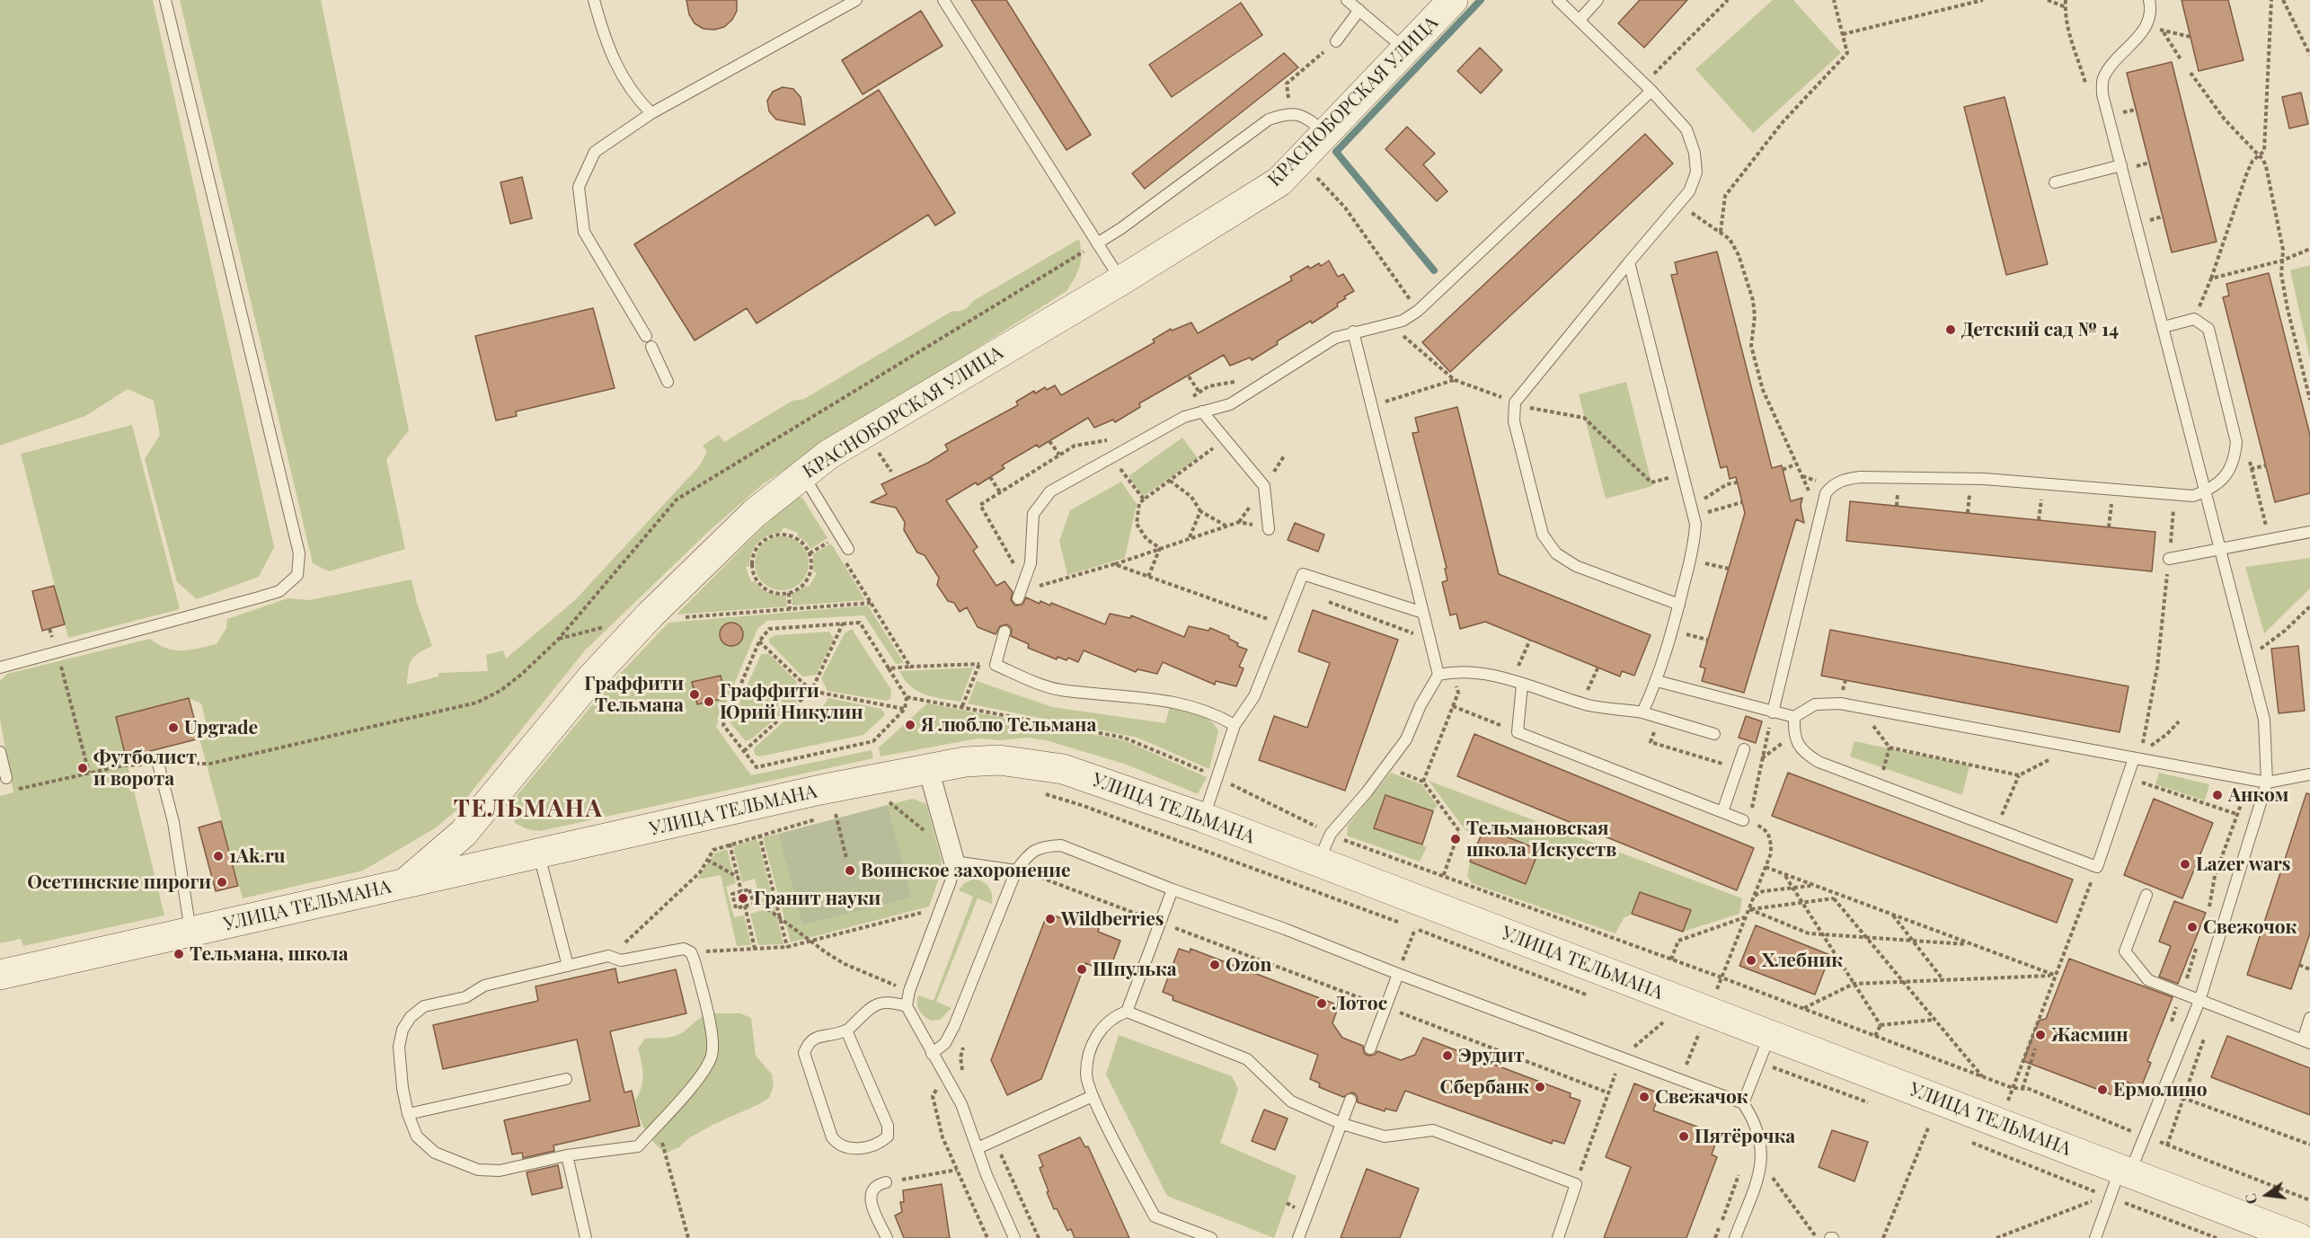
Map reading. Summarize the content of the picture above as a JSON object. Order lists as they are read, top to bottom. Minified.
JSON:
{"streets":{"main road":["КРАСНОБОРСКАЯ УЛИЦА","УЛИЦА ТЕЛЬМАНА"]},"crossings":[["КРАСНОБОРСКАЯ УЛИЦА","УЛИЦА ТЕЛЬМАНА"]],"districts":["ТЕЛЬМАНА"],"places":["Детский сад № 14","Граффити Тельмана","Граффити Юрий Никулин","Я люблю Тельмана","Upgrade","Футболист и ворота","Анком","Тельмановская школа Искусств","1Ak.ru","Lazer wars","Воинское захоронение","Осетинские пироги","Гранит науки","Wildberries","Свежочок","Тельмана, школа","Хлебник","Ozon","Шпулька","Лотос","Жасмин","Эрудит","Сбербанк","Ермолино","Свежачок","Пятёрочка"],"north":"left"}
